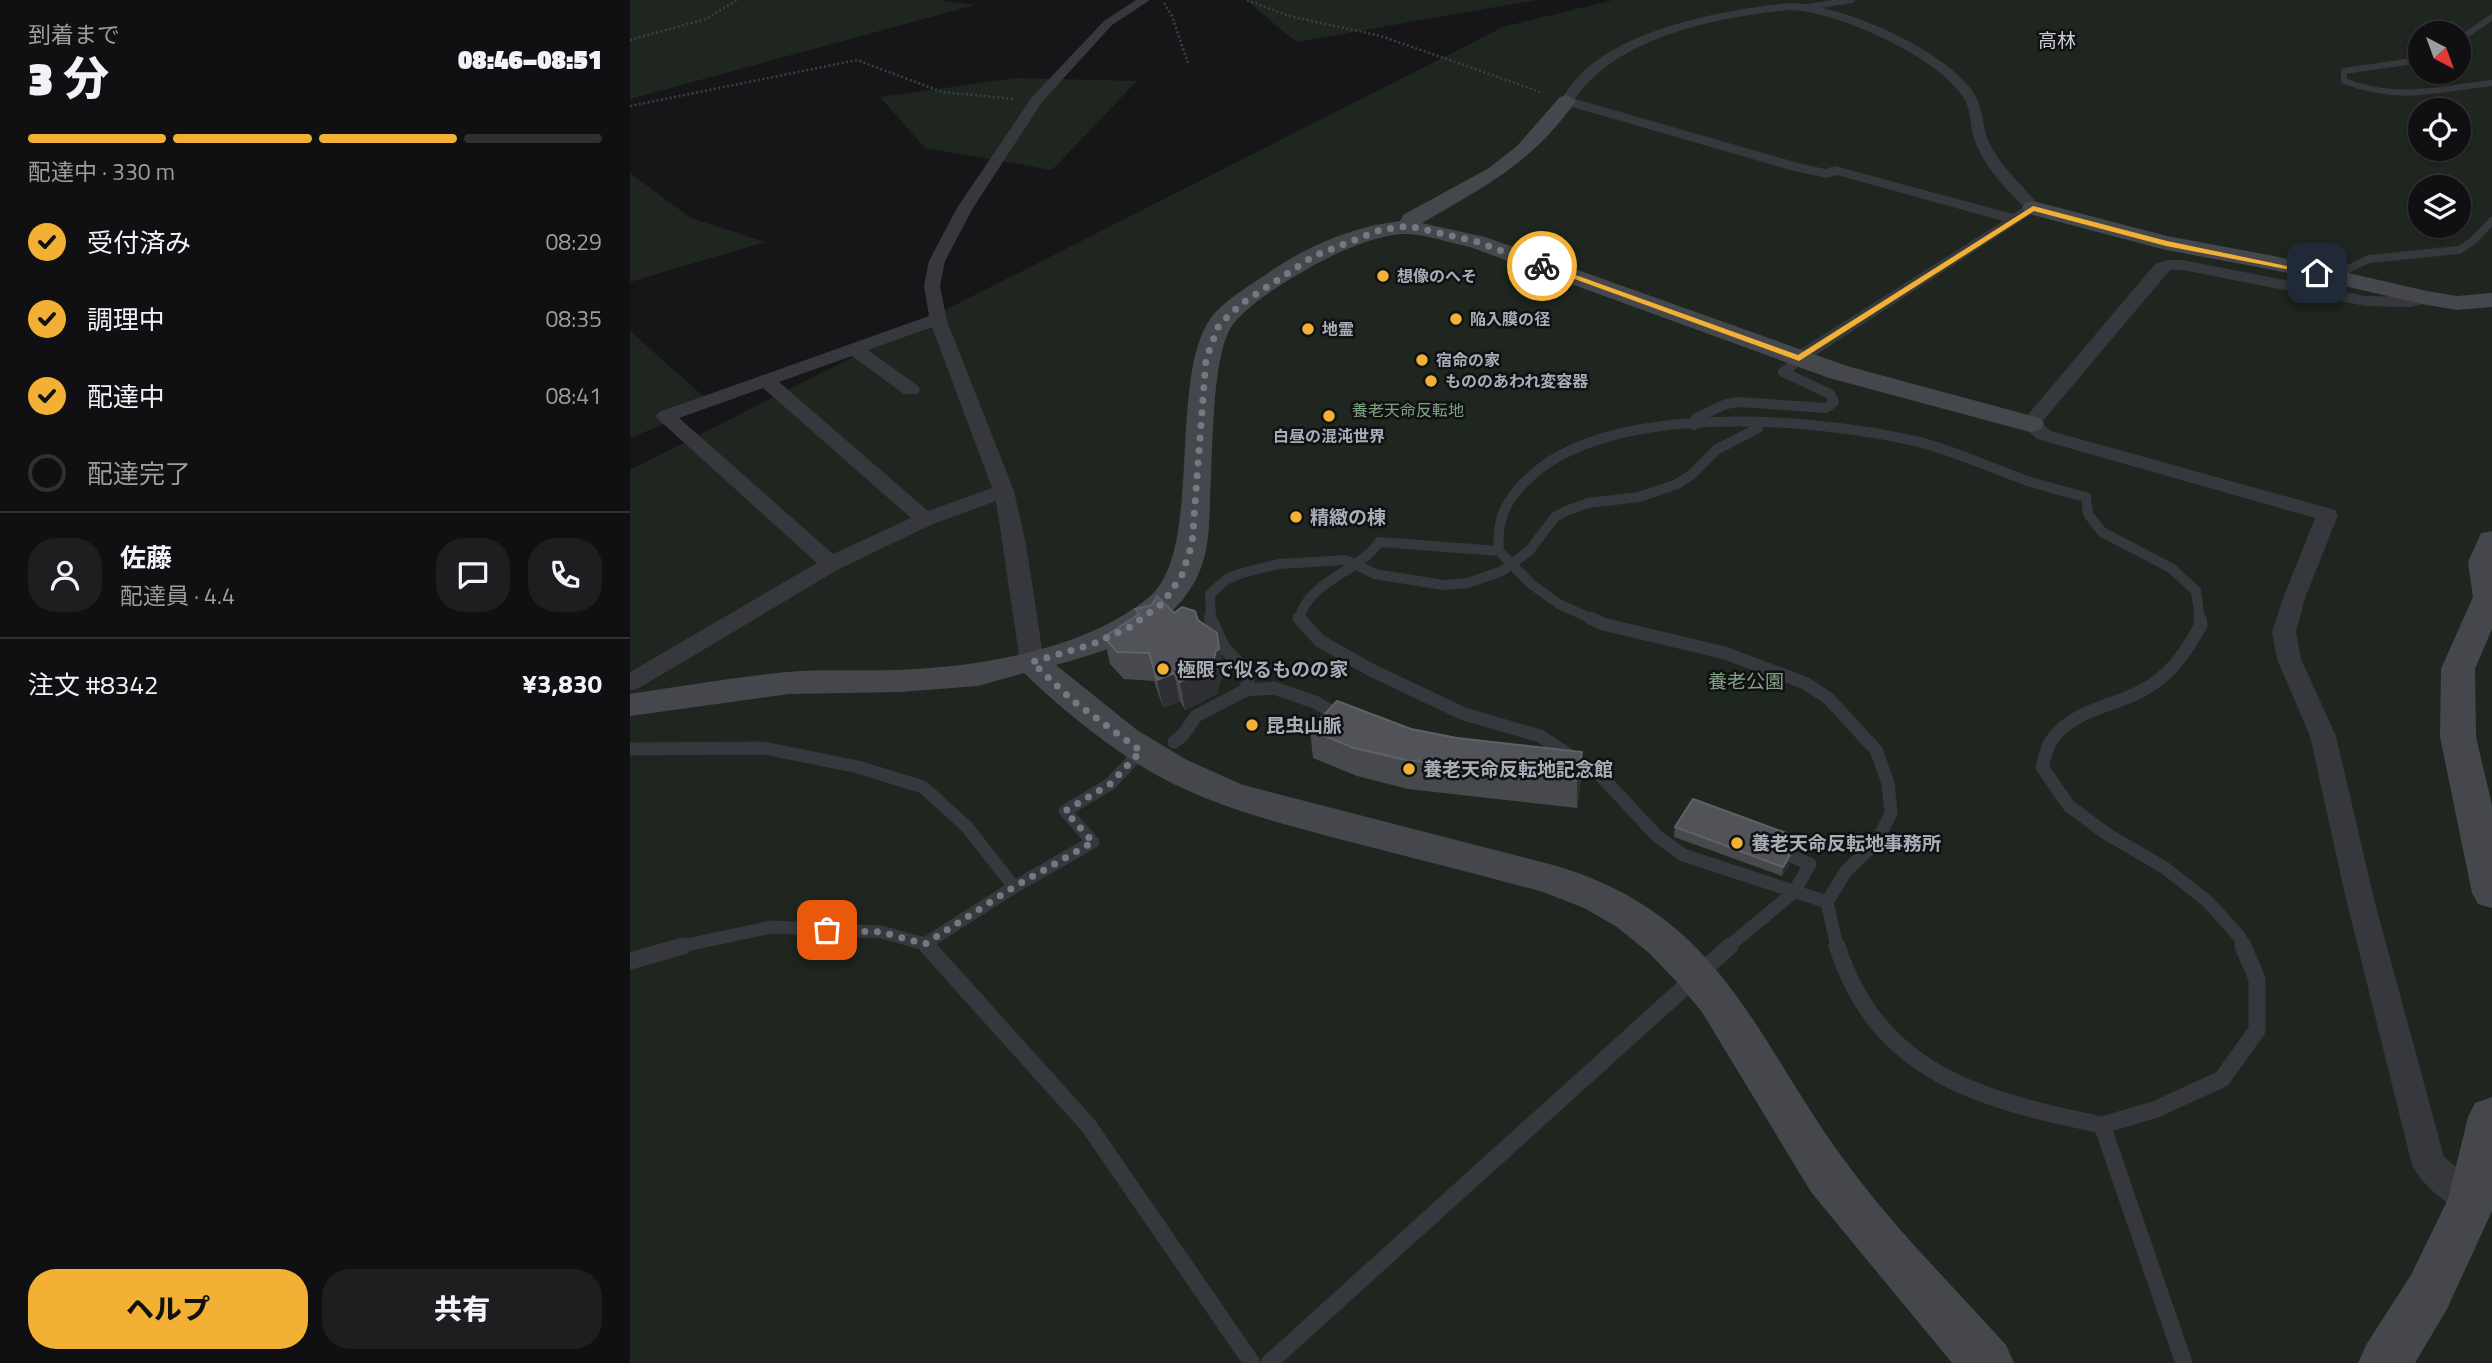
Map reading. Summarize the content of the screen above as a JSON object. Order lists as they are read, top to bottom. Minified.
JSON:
{"districts":["高林"],"parks":["養老天命反転地","養老公園"],"places":["想像のへそ","陥入膜の径","地霊","宿命の家","もののあわれ変容器","白昼の混沌世界","精緻の棟","極限で似るものの家","昆虫山脈","養老天命反転地記念館","養老天命反転地事務所"],"north":"bottom right","page":{"heading":["3 分","到着まで","08:46–08:51"],"panel":["佐藤","配達員 · 4.4","注文 #8342","¥3,830"],"bar":"配達中 · 330 m","list":[["受付済み","08:29"],["調理中","08:35"],["配達中","08:41"],"配達完了"],"buttons":["ヘルプ","共有"]}}
